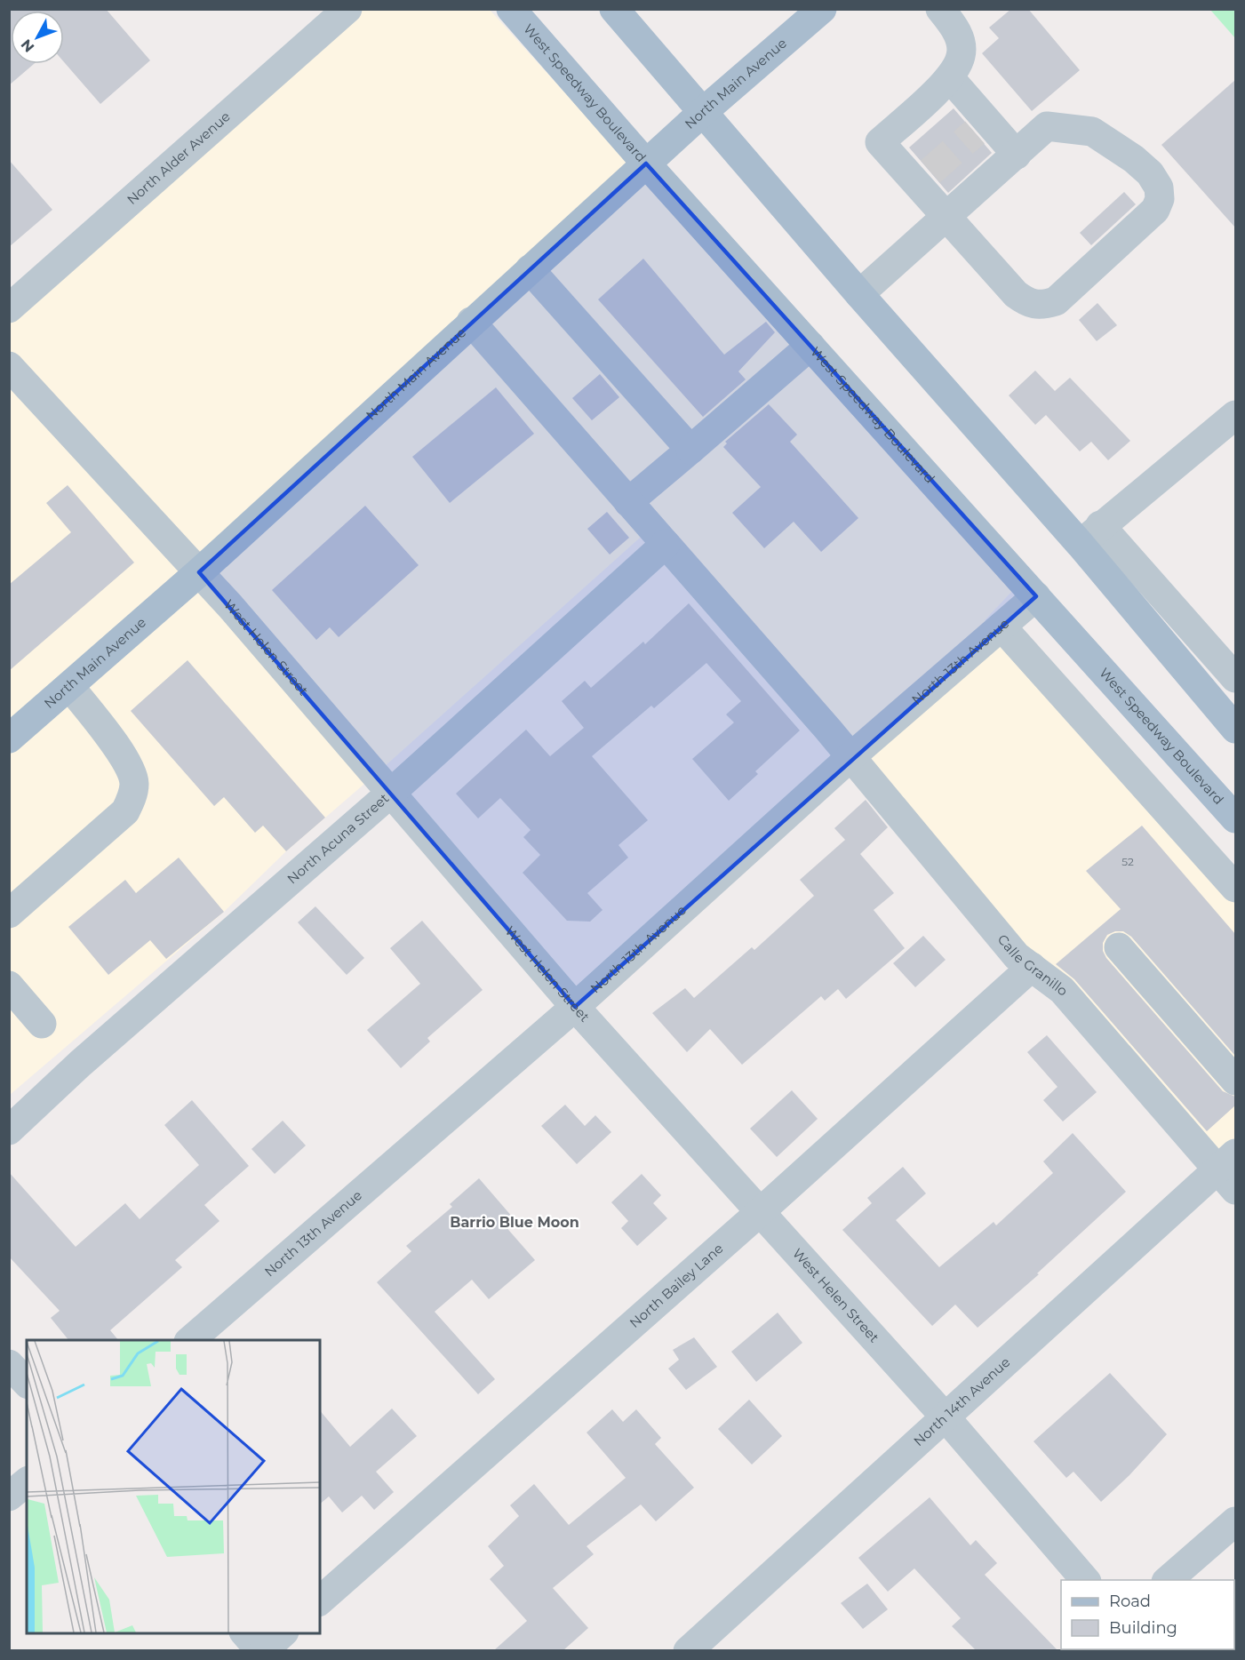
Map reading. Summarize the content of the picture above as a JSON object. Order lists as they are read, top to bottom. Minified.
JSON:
{"streets":{"main road":["North Main Avenue","West Speedway Boulevard"],"street":["North Alder Avenue","West Helen Street","North 13th Avenue","North Acuna Street","Calle Granillo","North Bailey Lane","North 14th Avenue"]},"crossings":[["North Main Avenue","West Speedway Boulevard"],["North Main Avenue","West Helen Street"],["North Main Avenue","Calle Granillo"],["West Speedway Boulevard","North 13th Avenue"],["West Helen Street","North 13th Avenue"],["West Helen Street","North Acuna Street"],["West Helen Street","North Bailey Lane"],["West Helen Street","North 14th Avenue"],["North 13th Avenue","Calle Granillo"],["North Acuna Street","Calle Granillo"],["Calle Granillo","North Bailey Lane"],["Calle Granillo","North 14th Avenue"]],"districts":["Barrio Blue Moon"],"house_numbers":["52"],"legend":["Road","Building"],"north":"bottom left"}
